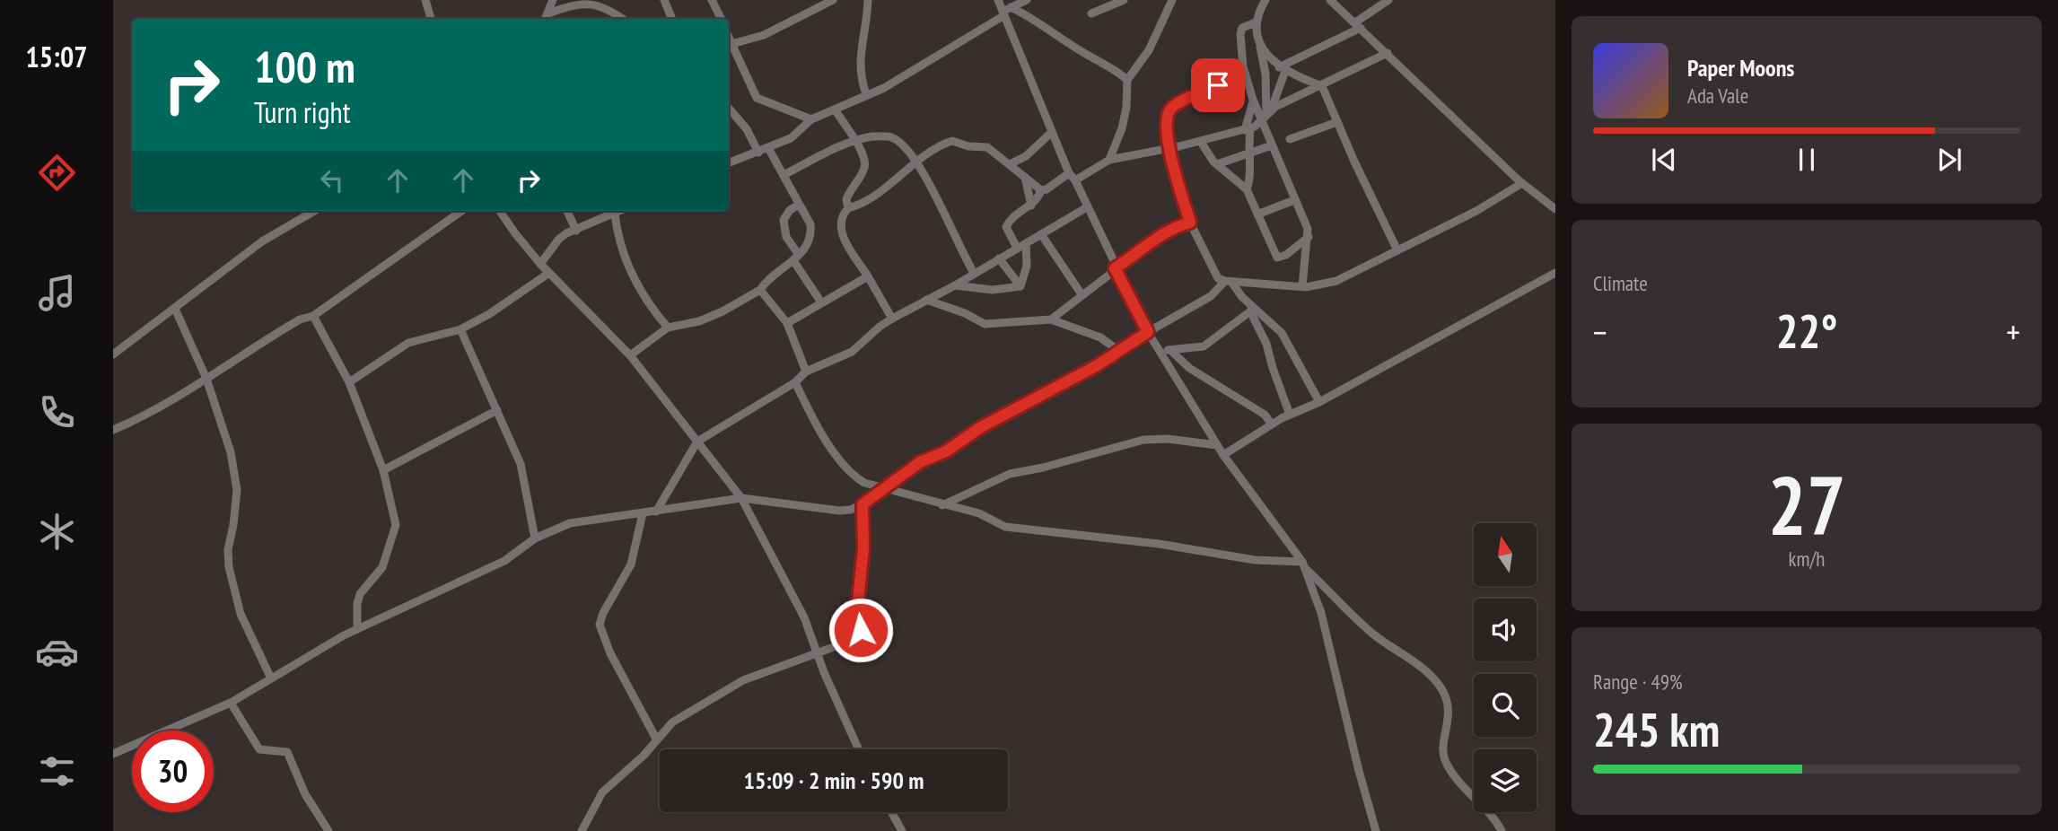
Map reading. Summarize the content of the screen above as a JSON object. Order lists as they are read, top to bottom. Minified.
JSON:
{"north":"top","page":{"tabs":"15:07","turn":["100 m","Turn right"],"song":["Paper Moons","Ada Vale"],"tile":["Climate",["27","km/h"],["Range · 49%","245 km"]],"heat":["−","22°","+"],"limit":"30","trip":"15:09 · 2 min · 590 m"}}
